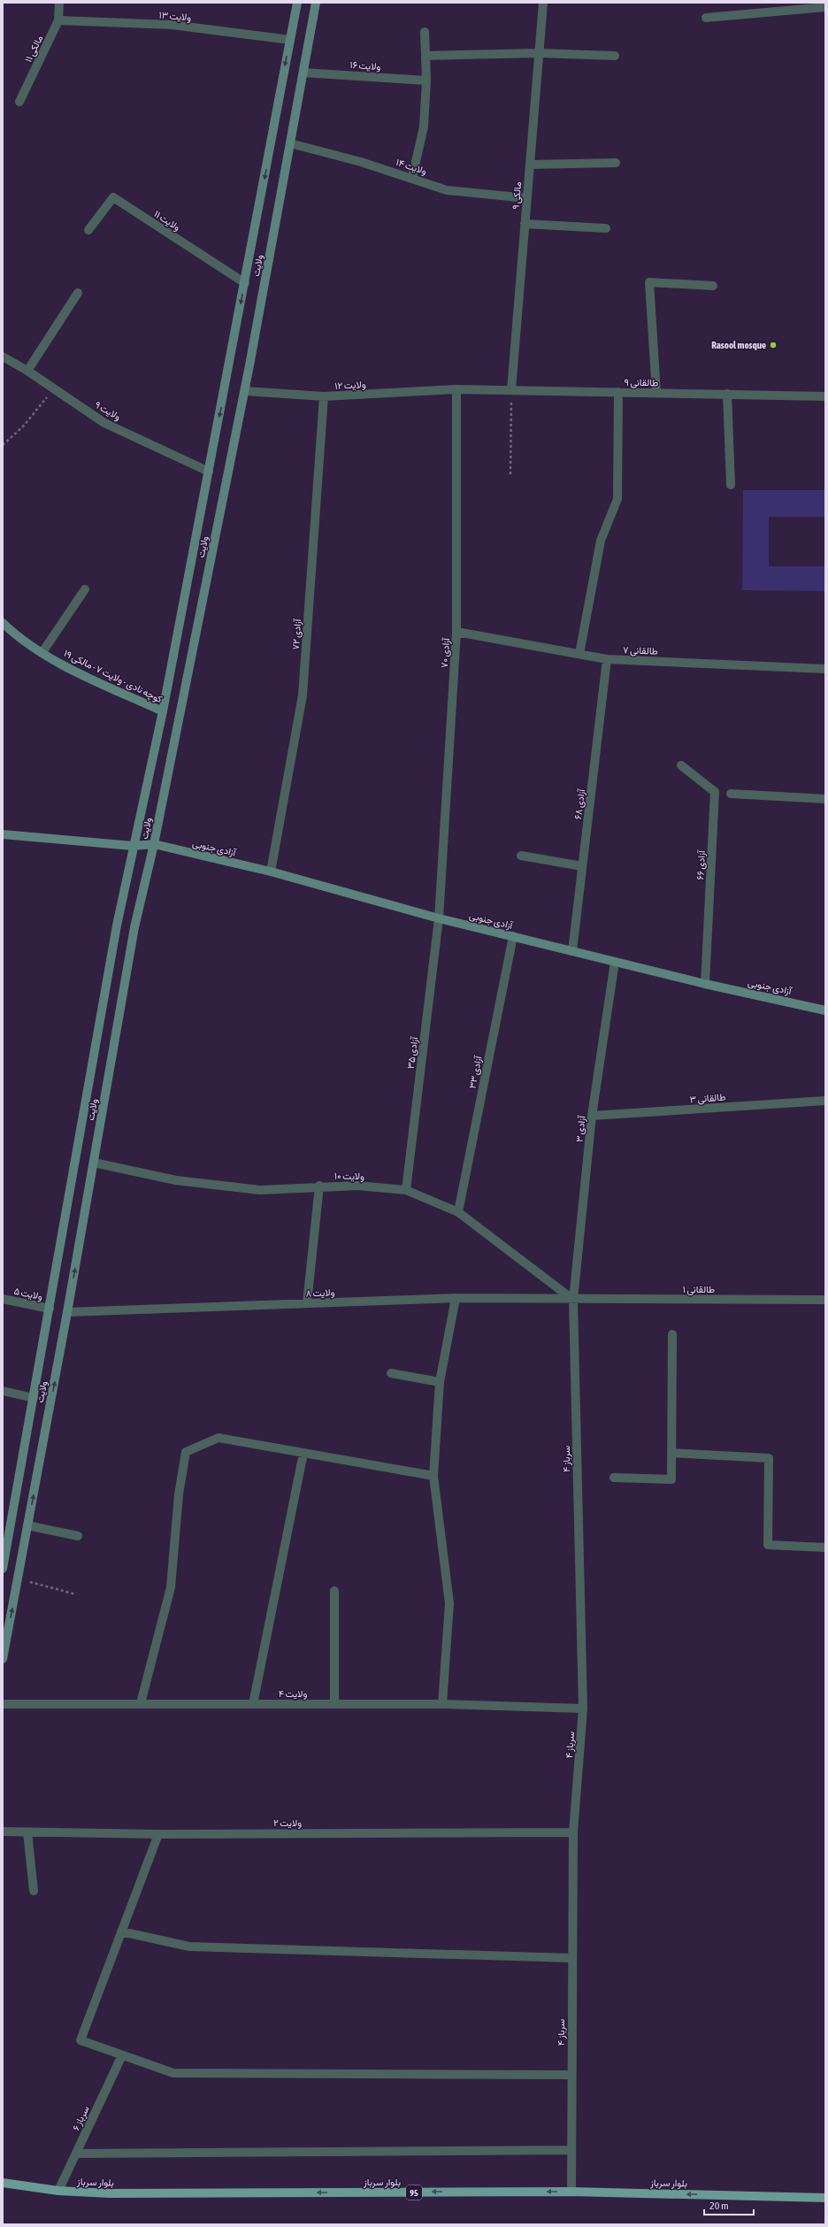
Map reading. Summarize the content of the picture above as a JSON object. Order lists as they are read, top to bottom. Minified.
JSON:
{"streets":{"main road":["ولایت","کوچه نادی - ولایت ۷ - مالکی ۱۹","آزادی جنوبی","بلوار سرباز","95"],"street":["ولایت ۱۳","مالکی ۱۱","ولایت ۱۶","ولایت ۱۴","مالکی ۹","ولایت ۱۱","طالقانی ۹","ولایت ۱۲","ولایت ۹","آزادی ۷۲","طالقانی ۷","آزادی ۷۰","آزادی ۶۸","آزادی ۶۶","آزادی ۳۵","آزادی ۳۳","طالقانی ۳","آزادی ۳","ولایت ۱۰","طالقانی ۱","ولایت ۸","ولایت ۵","سرباز ۴","ولایت ۴","ولایت ۲","سرباز ۶"]},"crossings":[["ولایت ۱۳","مالکی ۱۱"],["ولایت ۱۳","ولایت"],["ولایت ۱۶","ولایت"],["ولایت ۱۴","مالکی ۹"],["ولایت ۱۴","ولایت"],["مالکی ۹","طالقانی ۹"],["ولایت ۱۱","ولایت"],["ولایت","ولایت ۱۲"],["ولایت","ولایت ۹"],["ولایت","کوچه نادی - ولایت ۷ - مالکی ۱۹"],["ولایت","آزادی جنوبی"],["ولایت","ولایت ۱۰"],["ولایت","ولایت ۸"],["ولایت","ولایت ۵"],["طالقانی ۹","ولایت ۱۲"],["طالقانی ۹","آزادی ۷۰"],["ولایت ۱۲","آزادی ۷۲"],["ولایت ۱۲","آزادی ۷۰"],["آزادی ۷۲","آزادی جنوبی"],["طالقانی ۷","آزادی ۷۰"],["طالقانی ۷","آزادی ۶۸"],["آزادی ۷۰","آزادی جنوبی"],["آزادی ۷۰","آزادی ۳۵"],["آزادی ۶۸","آزادی جنوبی"],["آزادی جنوبی","آزادی ۶۶"],["آزادی جنوبی","آزادی ۳۵"],["آزادی جنوبی","آزادی ۳۳"],["آزادی جنوبی","آزادی ۳"],["آزادی ۳۵","ولایت ۱۰"],["آزادی ۳۳","ولایت ۱۰"],["طالقانی ۳","آزادی ۳"],["آزادی ۳","ولایت ۱۰"],["آزادی ۳","طالقانی ۱"],["آزادی ۳","ولایت ۸"],["آزادی ۳","سرباز ۴"],["ولایت ۱۰","طالقانی ۱"],["ولایت ۱۰","ولایت ۸"],["ولایت ۱۰","سرباز ۴"],["طالقانی ۱","ولایت ۸"],["طالقانی ۱","سرباز ۴"],["ولایت ۸","سرباز ۴"],["سرباز ۴","ولایت ۴"],["سرباز ۴","ولایت ۲"],["سرباز ۴","بلوار سرباز"],["سرباز ۶","بلوار سرباز"]],"one_way":["بلوار سرباز"],"places":["Rasool mosque"],"scale_bar":"20 m"}
